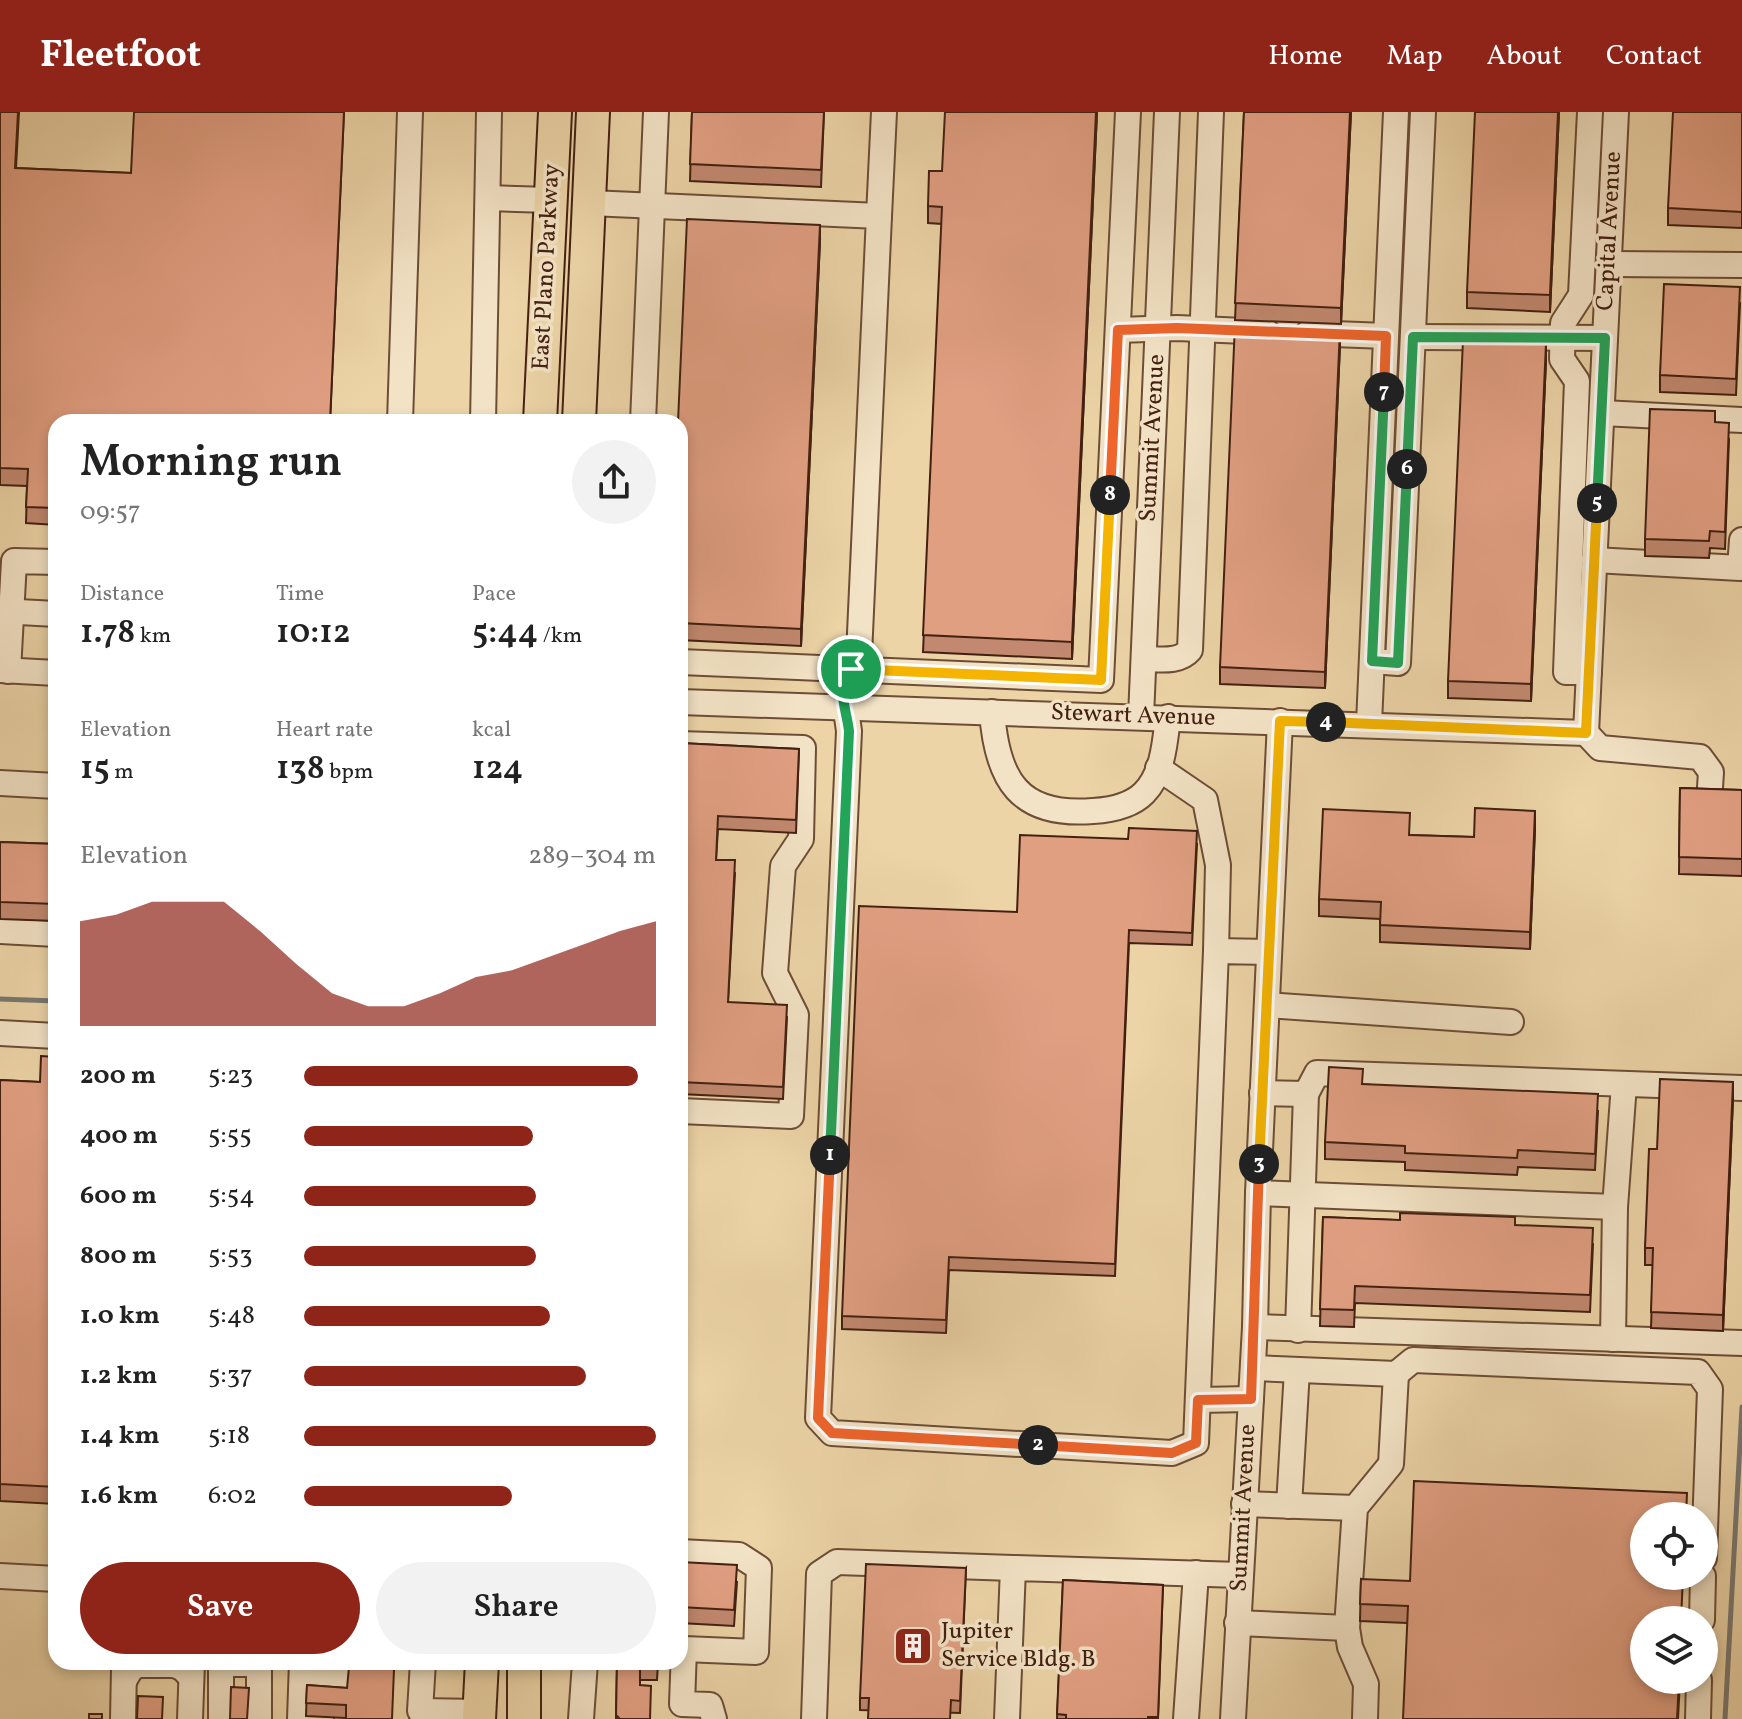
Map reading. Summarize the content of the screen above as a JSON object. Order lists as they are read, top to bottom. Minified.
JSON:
{"streets":{"main road":["East Plano Parkway"],"street":["Capital Avenue","Summit Avenue","Stewart Avenue"]},"crossings":[["Capital Avenue","Stewart Avenue"],["Summit Avenue","Stewart Avenue"]],"places":{"building":["Jupiter Service Bldg. B"]},"page":{"header":"Fleetfoot","nav":["Home","Map","About","Contact"],"pins":["7","6","8","5","4","1","3","2"],"heading":["Morning run","09:57"],"stats":[["Distance","1.78 km"],["Time","10:12"],["Pace","5:44 /km"],["Elevation","15 m"],["Heart rate","138 bpm"],["kcal","124"]],"chart":["Elevation","289–304 m"],"list":[{"name":"200 m","note":"5:23"},{"name":"400 m","note":"5:55"},{"name":"600 m","note":"5:54"},{"name":"800 m","note":"5:53"},{"name":"1.0 km","note":"5:48"},{"name":"1.2 km","note":"5:37"},{"name":"1.4 km","note":"5:18"},{"name":"1.6 km","note":"6:02"}],"buttons":["Save","Share"]}}
